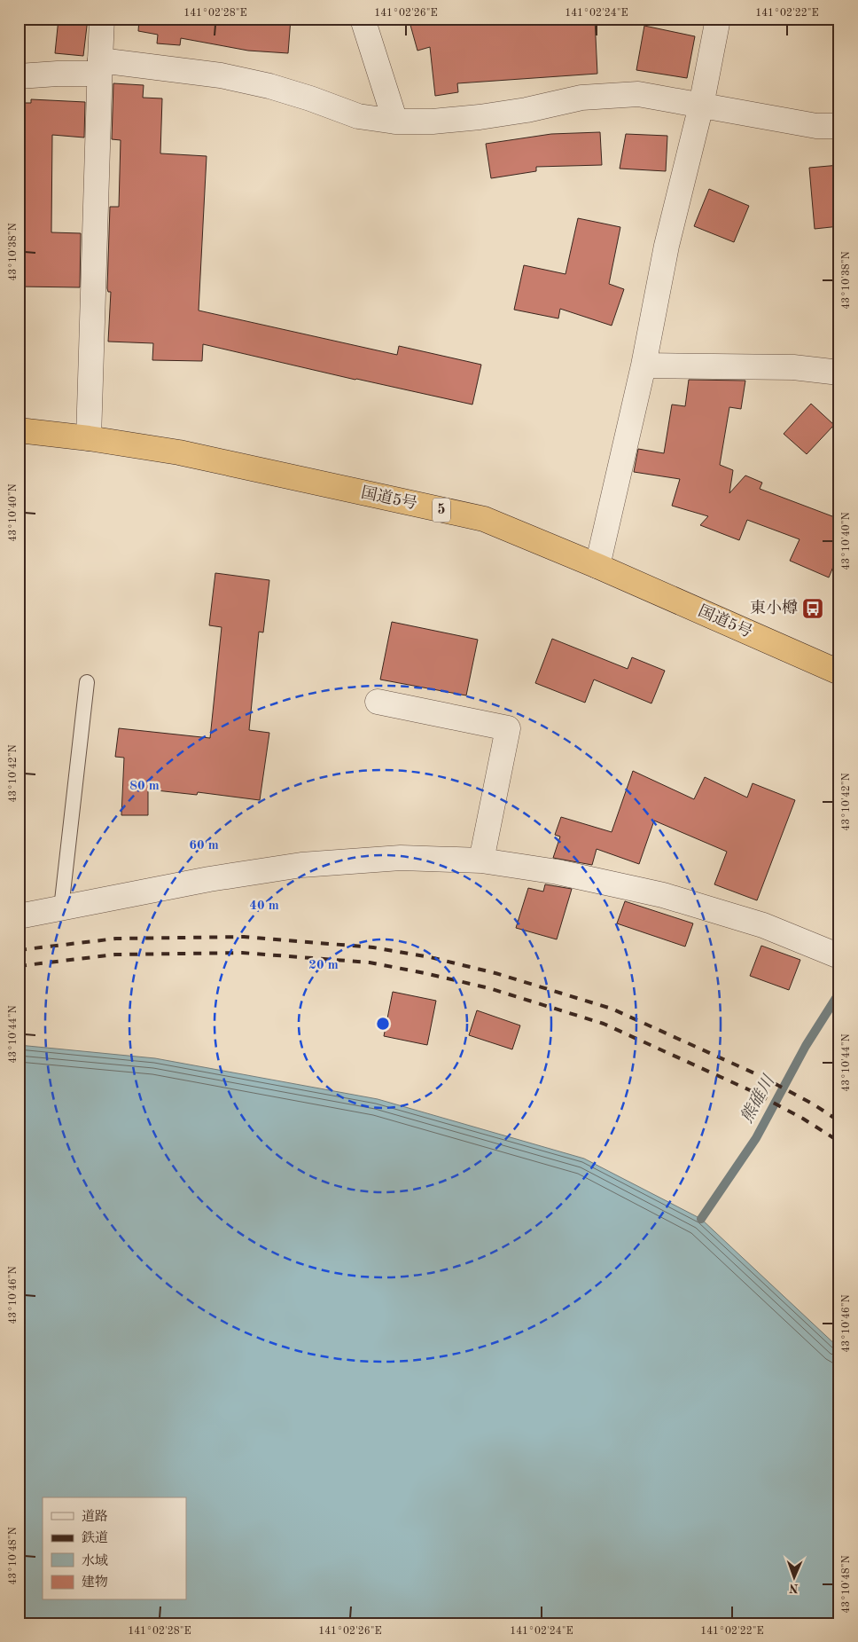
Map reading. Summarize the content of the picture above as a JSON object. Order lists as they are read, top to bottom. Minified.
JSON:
{"streets":{"highway":["国道5号","5"]},"water":["熊碓川"],"places":{"bus stop":["東小樽"]},"legend":["道路","鉄道","水域","建物"],"north":"bottom","coordinates":["141°02'28\"E","141°02'26\"E","141°02'24\"E","141°02'22\"E","43°10'38\"N","43°10'40\"N","43°10'42\"N","43°10'44\"N","43°10'46\"N","43°10'48\"N"],"rings":["80 m","60 m","40 m","20 m"]}
